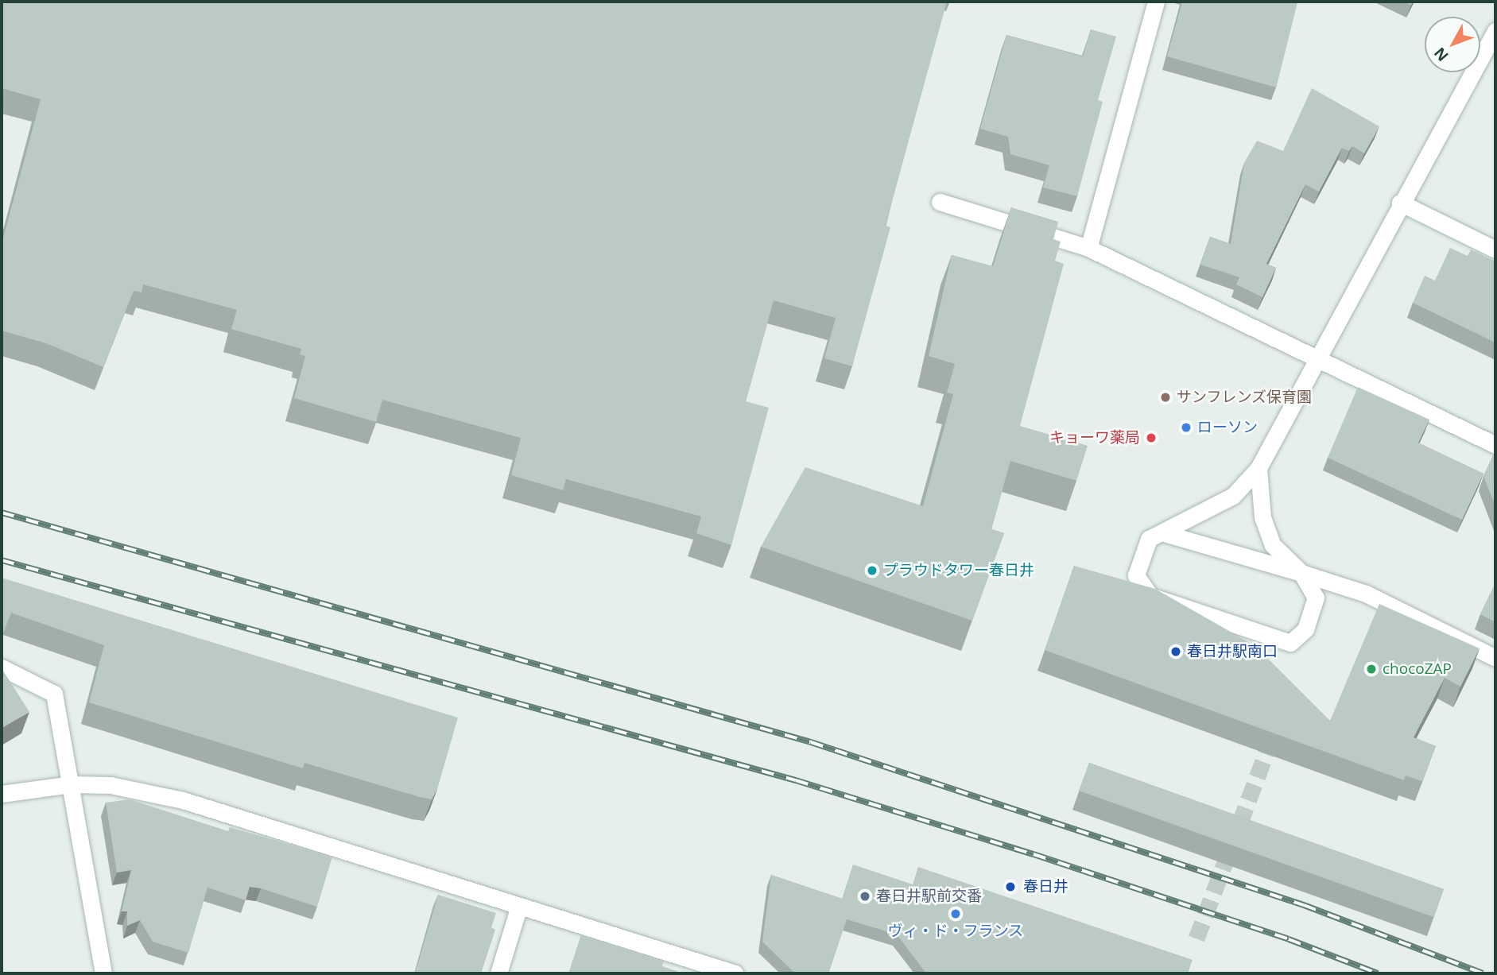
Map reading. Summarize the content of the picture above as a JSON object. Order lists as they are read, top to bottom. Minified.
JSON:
{"places":["サンフレンズ保育園","ローソン","キョーワ薬局","プラウドタワー春日井","春日井駅南口","chocoZAP","春日井","春日井駅前交番","ヴィ・ド・フランス"],"north":"bottom left"}
